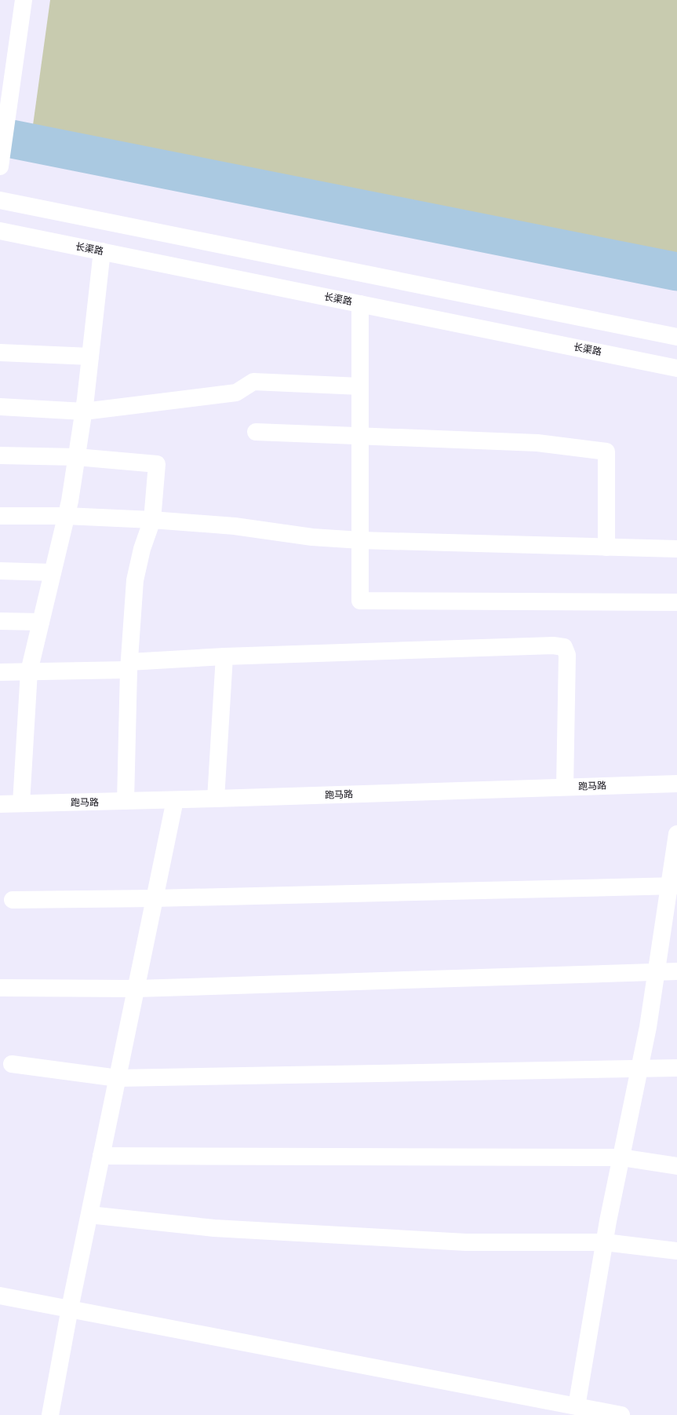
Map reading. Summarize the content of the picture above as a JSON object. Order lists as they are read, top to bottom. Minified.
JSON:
{"streets":{"street":["长渠路","跑马路"]}}
